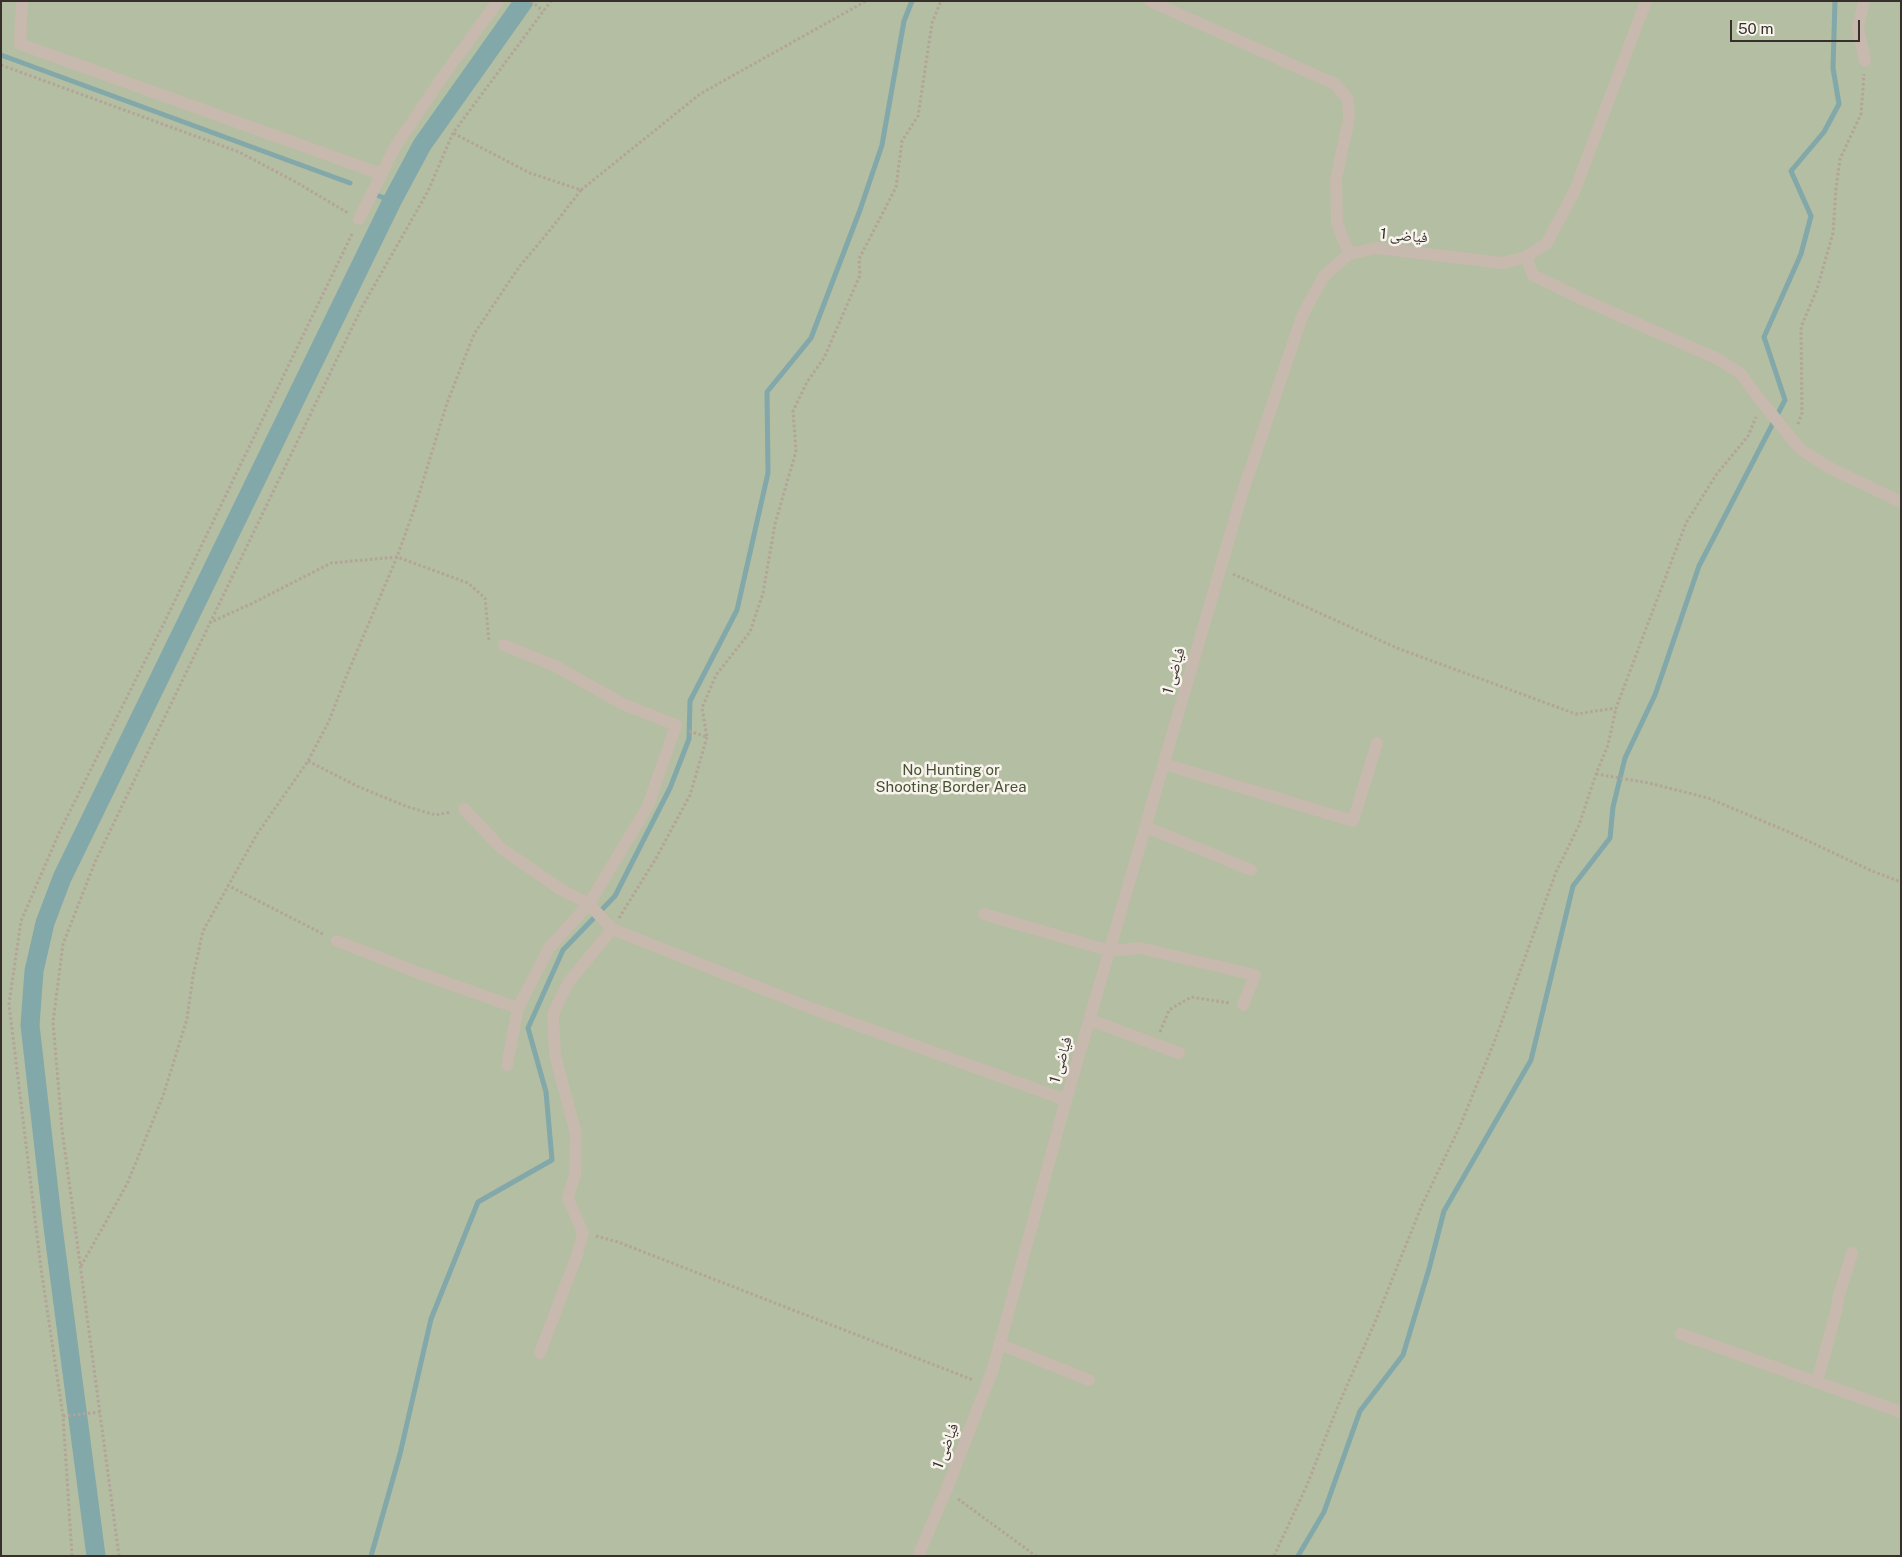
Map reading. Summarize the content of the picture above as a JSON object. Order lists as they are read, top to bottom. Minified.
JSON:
{"streets":{"street":["فیاضی 1"]},"parks":["No Hunting or Shooting Border Area"],"scale_bar":"50 m"}
